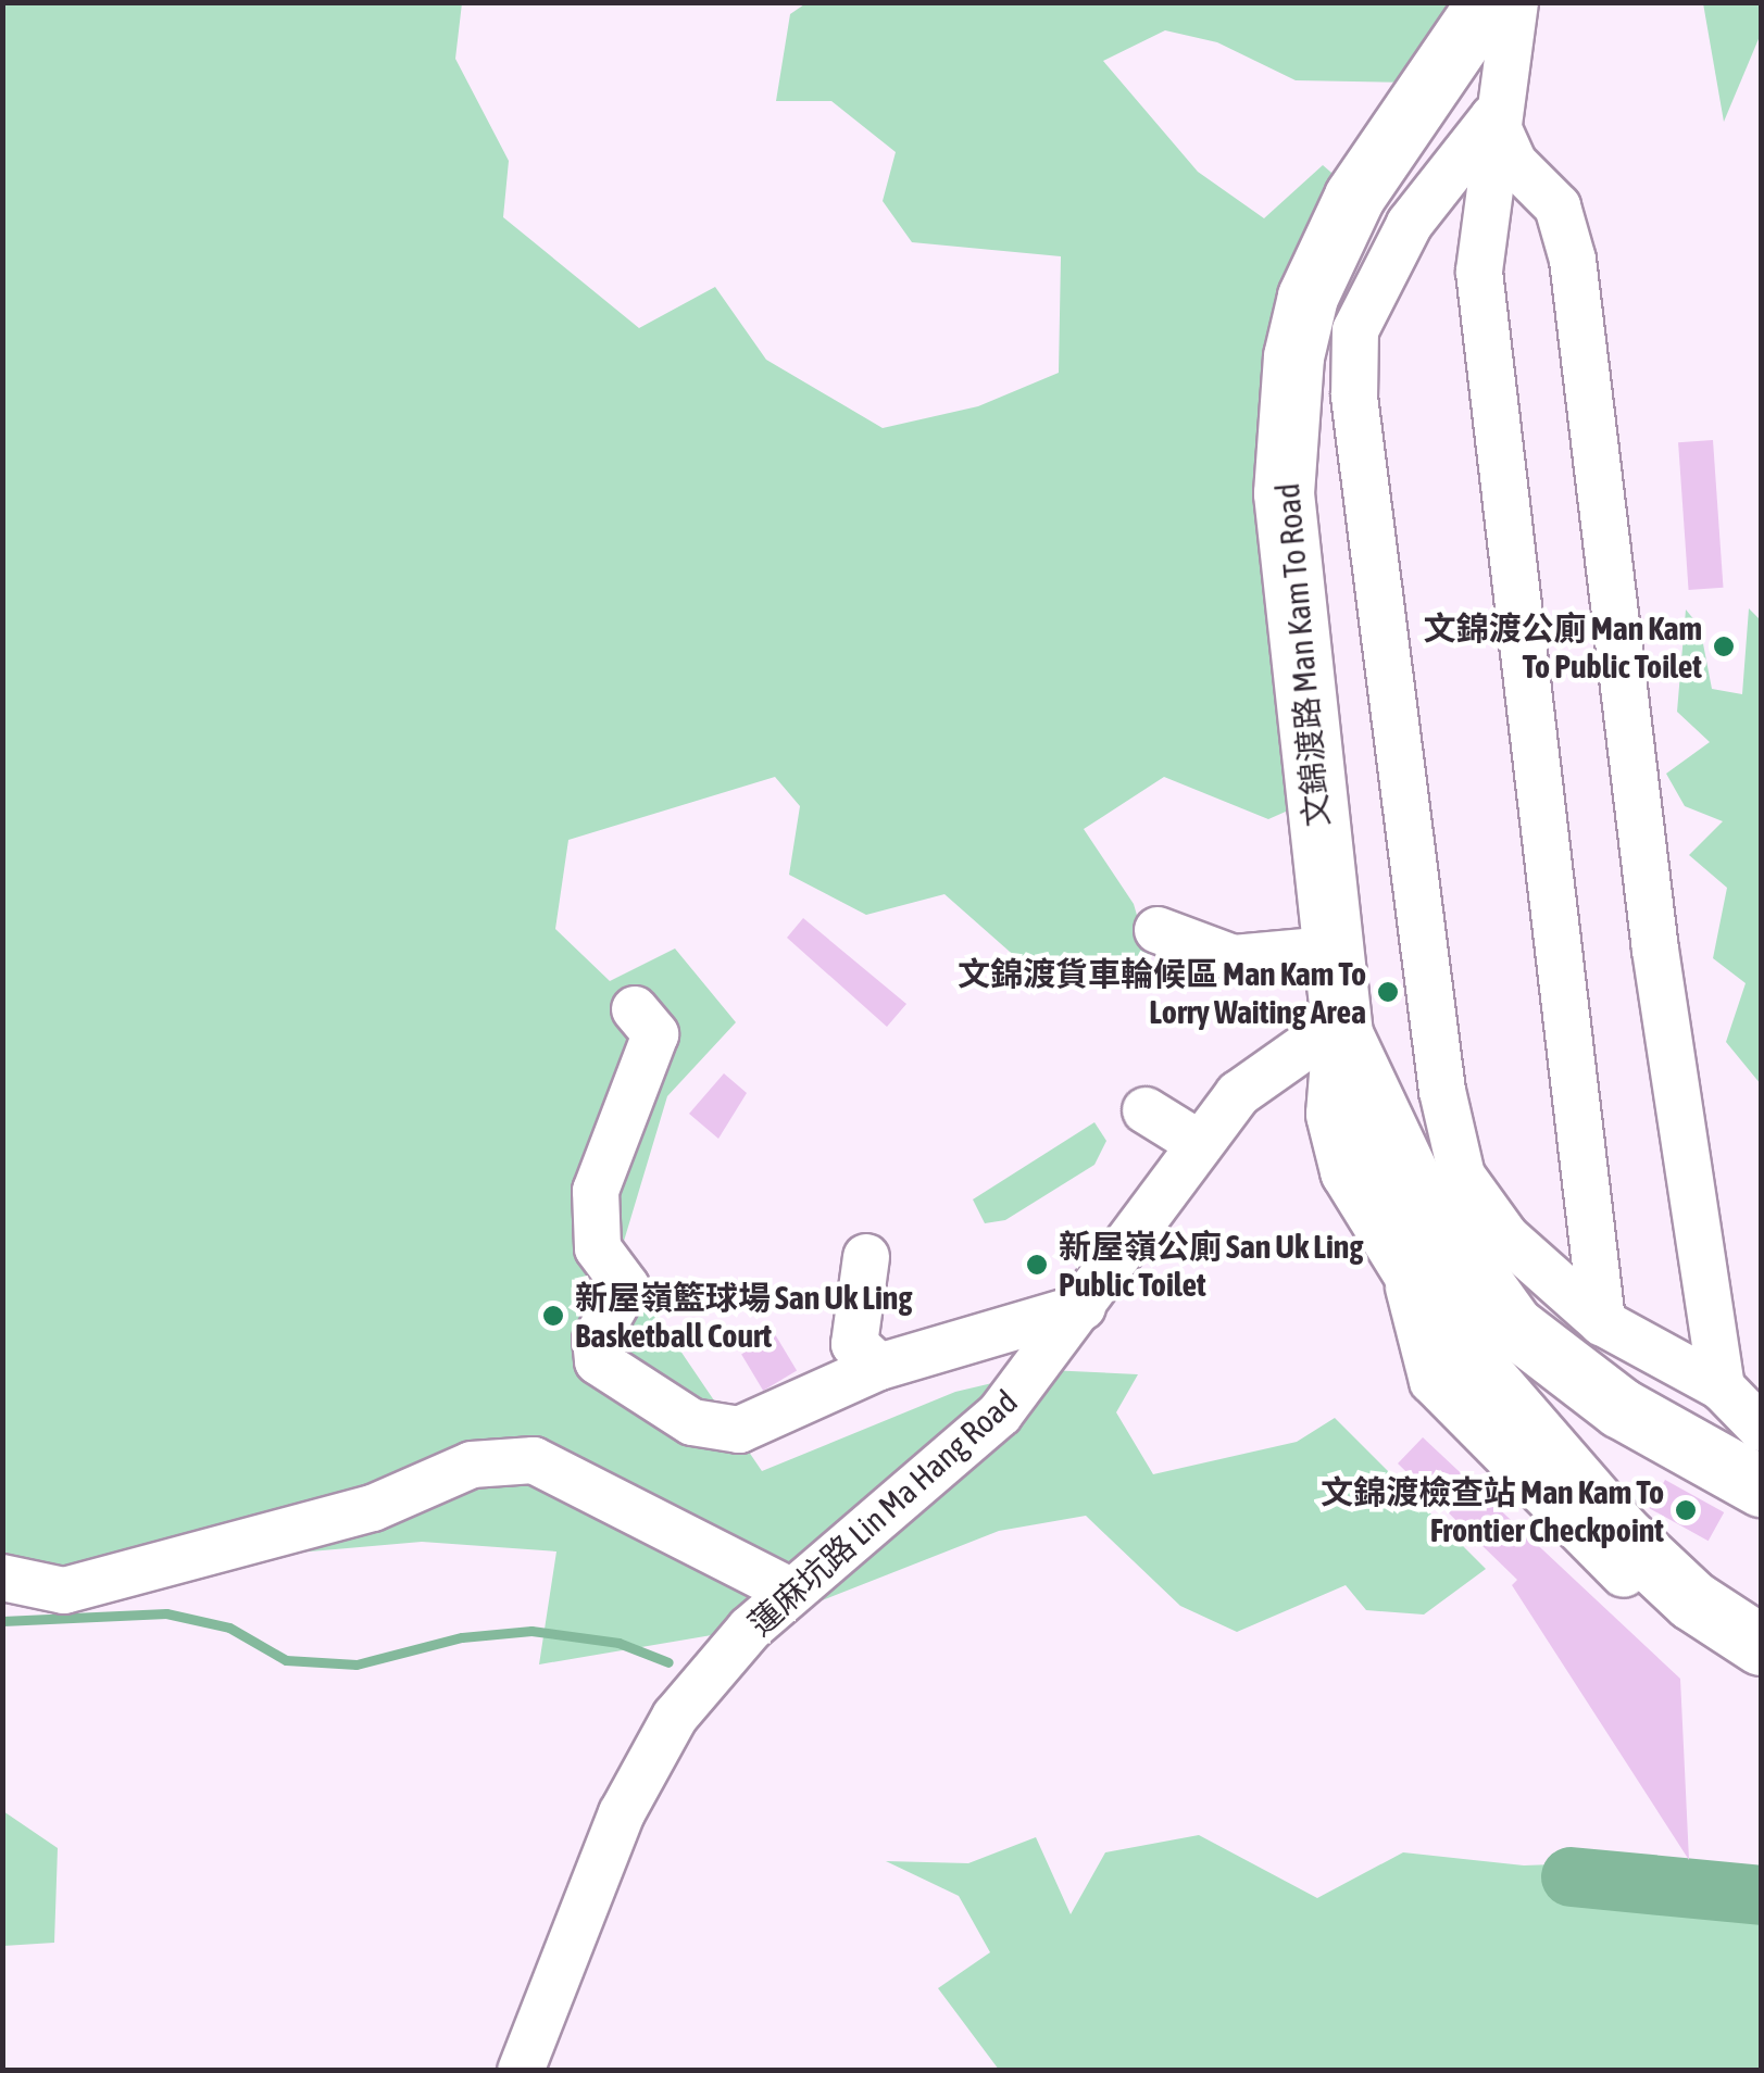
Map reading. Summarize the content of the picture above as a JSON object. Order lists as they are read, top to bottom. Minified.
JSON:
{"streets":{"main road":["文錦渡路 Man Kam To Road"],"street":["蓮麻坑路 Lin Ma Hang Road"]},"crossings":[["文錦渡路 Man Kam To Road","蓮麻坑路 Lin Ma Hang Road"]],"places":["文錦渡公廁 Man Kam To Public Toilet","文錦渡貨車輪候區 Man Kam To Lorry Waiting Area","新屋嶺公廁 San Uk Ling Public Toilet","新屋嶺籃球場 San Uk Ling Basketball Court","文錦渡檢查站 Man Kam To Frontier Checkpoint"]}
